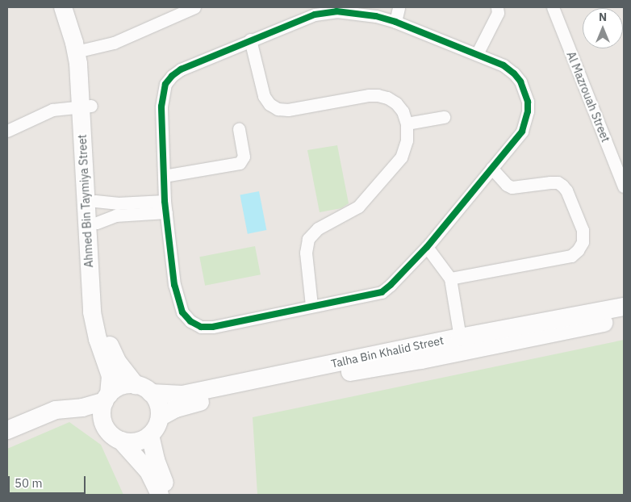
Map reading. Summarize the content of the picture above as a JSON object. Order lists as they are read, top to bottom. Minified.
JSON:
{"streets":{"street":["Al Mazrouah Street","Ahmed Bin Taymiya Street","Talha Bin Khalid Street"]},"crossings":[["Ahmed Bin Taymiya Street","Talha Bin Khalid Street"]],"scale_bar":"50 m","north":"top"}
